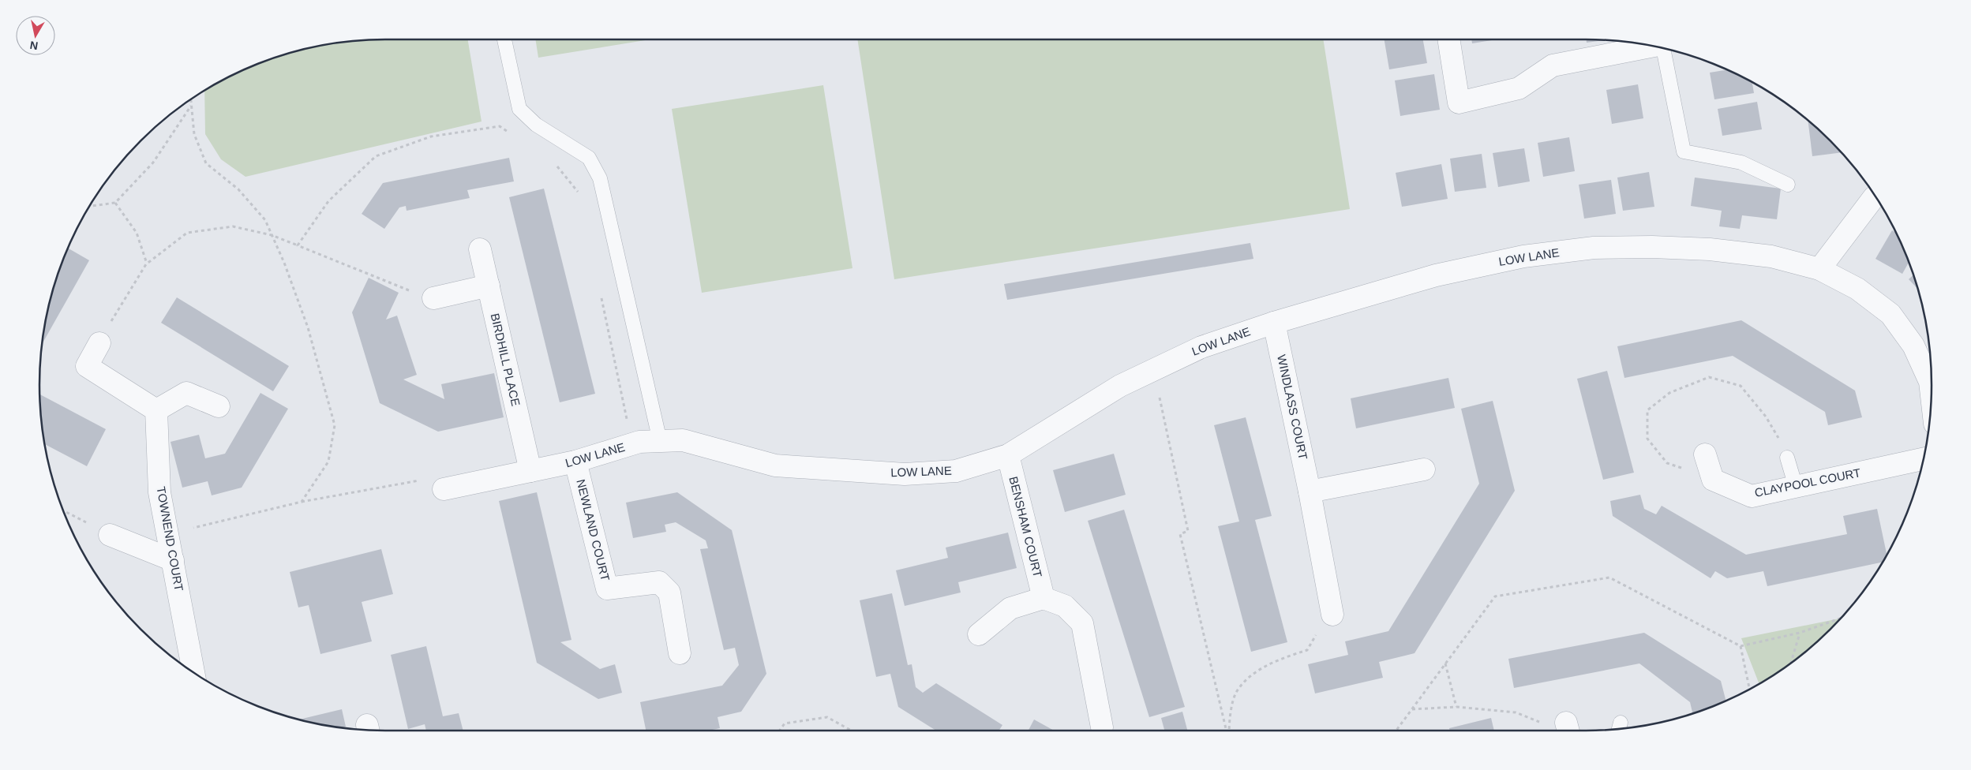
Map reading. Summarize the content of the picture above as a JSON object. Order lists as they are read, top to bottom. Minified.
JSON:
{"streets":{"street":["LOW LANE","BIRDHILL PLACE","WINDLASS COURT","CLAYPOOL COURT","BENSHAM COURT","NEWLAND COURT","TOWNEND COURT"]},"crossings":[["LOW LANE","BIRDHILL PLACE"],["LOW LANE","WINDLASS COURT"],["LOW LANE","BENSHAM COURT"],["LOW LANE","NEWLAND COURT"]],"north":"bottom"}
